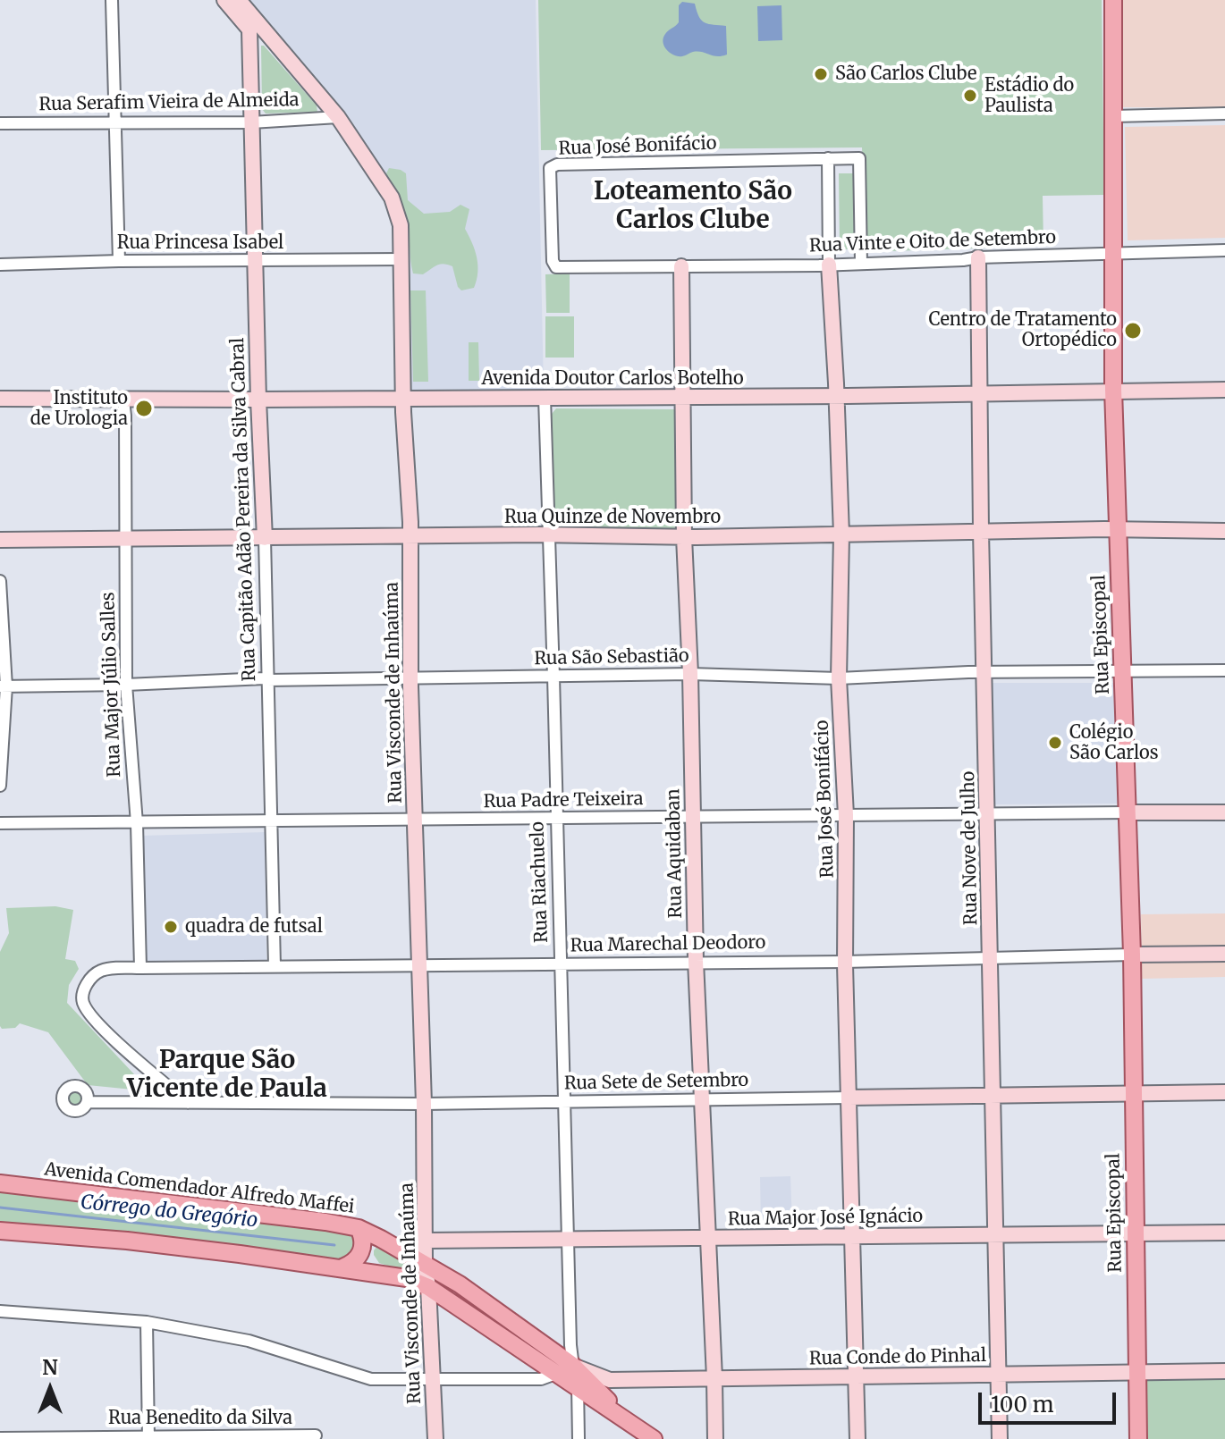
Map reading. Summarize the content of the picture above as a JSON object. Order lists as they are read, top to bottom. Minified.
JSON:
{"streets":{"main road":["Rua José Bonifácio","Avenida Doutor Carlos Botelho","Rua Capitão Adão Pereira da Silva Cabral","Rua Quinze de Novembro","Rua Episcopal","Rua Visconde de Inhaúma","Rua Nove de Julho","Rua Aquidaban","Rua Marechal Deodoro","Rua Sete de Setembro","Avenida Comendador Alfredo Maffei","Rua Major José Ignácio","Rua Conde do Pinhal"],"street":["Rua Serafim Vieira de Almeida","Rua Vinte e Oito de Setembro","Rua Princesa Isabel","Rua São Sebastião","Rua Major Júlio Salles","Rua Padre Teixeira","Rua Riachuelo","Rua Benedito da Silva"]},"crossings":[["Rua Serafim Vieira de Almeida","Rua Capitão Adão Pereira da Silva Cabral"],["Rua Serafim Vieira de Almeida","Rua Visconde de Inhaúma"],["Rua José Bonifácio","Rua Vinte e Oito de Setembro"],["Rua José Bonifácio","Avenida Doutor Carlos Botelho"],["Rua José Bonifácio","Rua Quinze de Novembro"],["Rua José Bonifácio","Rua São Sebastião"],["Rua José Bonifácio","Rua Padre Teixeira"],["Rua José Bonifácio","Rua Marechal Deodoro"],["Rua José Bonifácio","Rua Sete de Setembro"],["Rua José Bonifácio","Rua Major José Ignácio"],["Rua José Bonifácio","Rua Conde do Pinhal"],["Rua Vinte e Oito de Setembro","Rua Episcopal"],["Rua Vinte e Oito de Setembro","Rua Nove de Julho"],["Rua Vinte e Oito de Setembro","Rua Aquidaban"],["Rua Princesa Isabel","Rua Capitão Adão Pereira da Silva Cabral"],["Rua Princesa Isabel","Rua Visconde de Inhaúma"],["Avenida Doutor Carlos Botelho","Rua Capitão Adão Pereira da Silva Cabral"],["Avenida Doutor Carlos Botelho","Rua Episcopal"],["Avenida Doutor Carlos Botelho","Rua Major Júlio Salles"],["Avenida Doutor Carlos Botelho","Rua Visconde de Inhaúma"],["Avenida Doutor Carlos Botelho","Rua Nove de Julho"],["Avenida Doutor Carlos Botelho","Rua Aquidaban"],["Avenida Doutor Carlos Botelho","Rua Riachuelo"],["Rua Capitão Adão Pereira da Silva Cabral","Rua Quinze de Novembro"],["Rua Capitão Adão Pereira da Silva Cabral","Rua São Sebastião"],["Rua Capitão Adão Pereira da Silva Cabral","Rua Visconde de Inhaúma"],["Rua Capitão Adão Pereira da Silva Cabral","Rua Padre Teixeira"],["Rua Capitão Adão Pereira da Silva Cabral","Rua Marechal Deodoro"],["Rua Quinze de Novembro","Rua Episcopal"],["Rua Quinze de Novembro","Rua Major Júlio Salles"],["Rua Quinze de Novembro","Rua Visconde de Inhaúma"],["Rua Quinze de Novembro","Rua Nove de Julho"],["Rua Quinze de Novembro","Rua Aquidaban"],["Rua Quinze de Novembro","Rua Riachuelo"],["Rua Episcopal","Rua São Sebastião"],["Rua Episcopal","Rua Padre Teixeira"],["Rua Episcopal","Rua Marechal Deodoro"],["Rua Episcopal","Rua Sete de Setembro"],["Rua Episcopal","Rua Major José Ignácio"],["Rua Episcopal","Rua Conde do Pinhal"],["Rua São Sebastião","Rua Major Júlio Salles"],["Rua São Sebastião","Rua Visconde de Inhaúma"],["Rua São Sebastião","Rua Nove de Julho"],["Rua São Sebastião","Rua Aquidaban"],["Rua São Sebastião","Rua Riachuelo"],["Rua Major Júlio Salles","Rua Padre Teixeira"],["Rua Major Júlio Salles","Rua Marechal Deodoro"],["Rua Visconde de Inhaúma","Rua Padre Teixeira"],["Rua Visconde de Inhaúma","Rua Marechal Deodoro"],["Rua Visconde de Inhaúma","Rua Sete de Setembro"],["Rua Visconde de Inhaúma","Avenida Comendador Alfredo Maffei"],["Rua Visconde de Inhaúma","Rua Major José Ignácio"],["Rua Padre Teixeira","Rua Nove de Julho"],["Rua Padre Teixeira","Rua Aquidaban"],["Rua Padre Teixeira","Rua Riachuelo"],["Rua Nove de Julho","Rua Marechal Deodoro"],["Rua Nove de Julho","Rua Sete de Setembro"],["Rua Nove de Julho","Rua Major José Ignácio"],["Rua Nove de Julho","Rua Conde do Pinhal"],["Rua Aquidaban","Rua Marechal Deodoro"],["Rua Aquidaban","Rua Sete de Setembro"],["Rua Aquidaban","Rua Major José Ignácio"],["Rua Aquidaban","Rua Conde do Pinhal"],["Rua Riachuelo","Rua Marechal Deodoro"],["Rua Riachuelo","Rua Sete de Setembro"],["Rua Riachuelo","Avenida Comendador Alfredo Maffei"],["Rua Riachuelo","Rua Major José Ignácio"],["Rua Riachuelo","Rua Conde do Pinhal"],["Rua Marechal Deodoro","Rua Sete de Setembro"],["Avenida Comendador Alfredo Maffei","Rua Conde do Pinhal"]],"districts":["Loteamento São Carlos Clube","Parque São Vicente de Paula"],"water":["Córrego do Gregório"],"places":["São Carlos Clube","Estádio do Paulista","Centro de Tratamento Ortopédico","Instituto de Urologia","Colégio São Carlos","quadra de futsal"],"scale_bar":"100 m","north":"top"}
